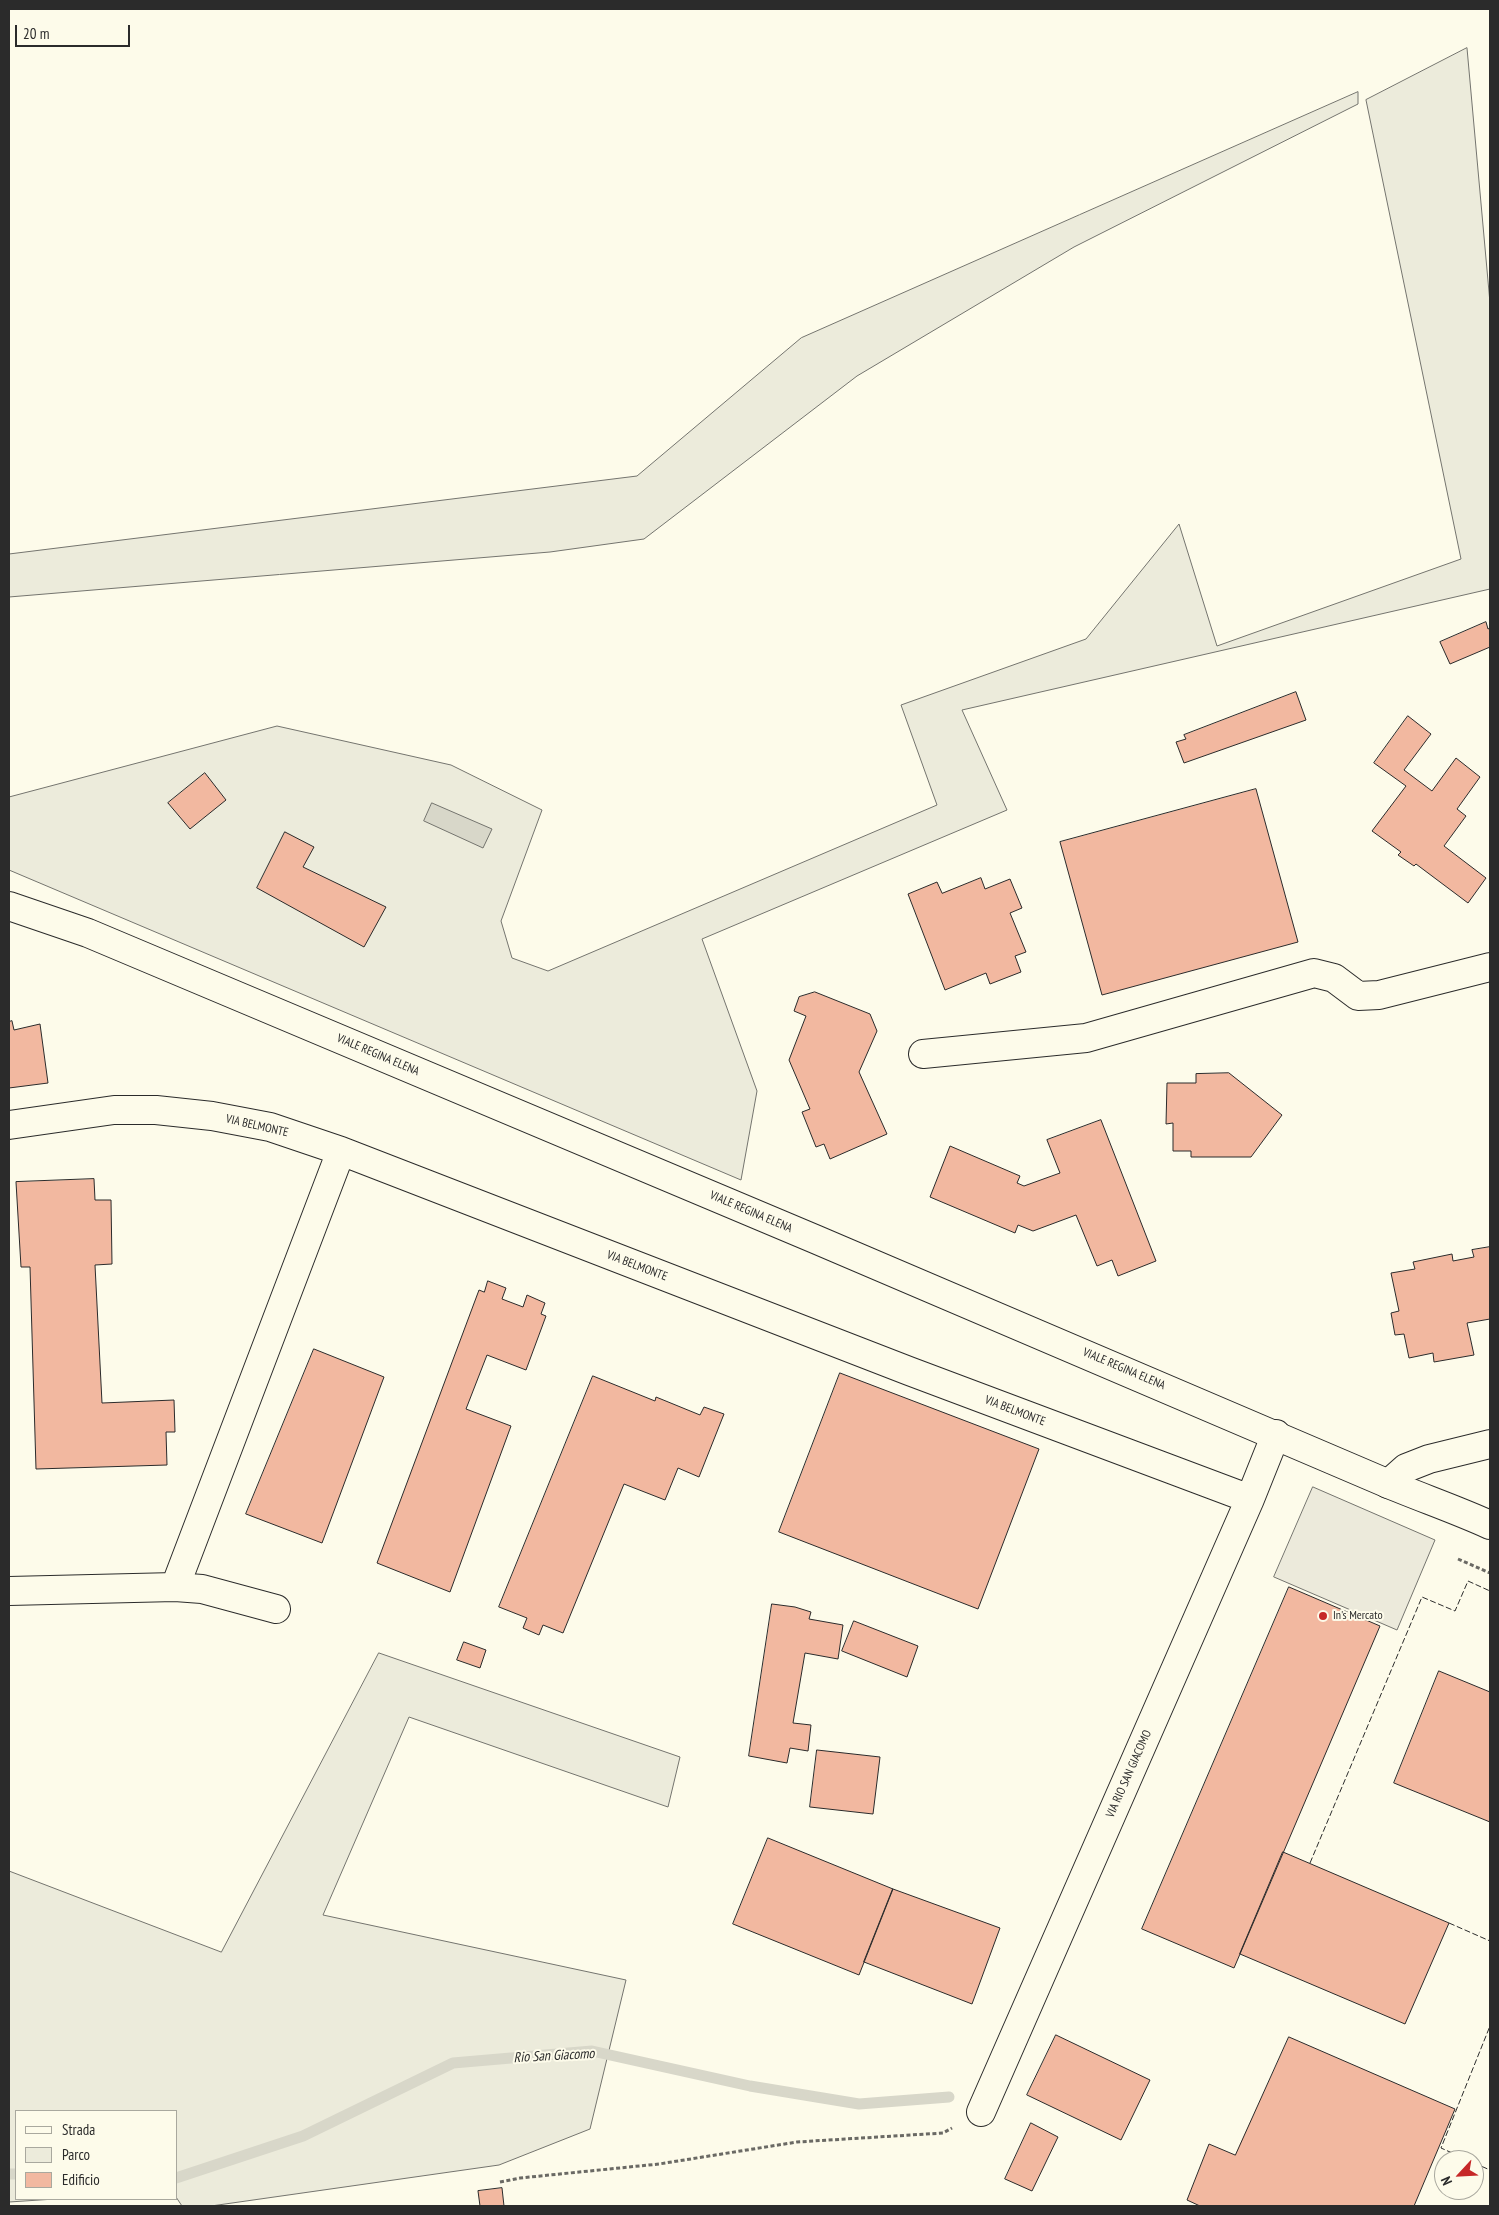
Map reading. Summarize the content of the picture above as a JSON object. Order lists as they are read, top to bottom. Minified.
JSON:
{"streets":{"street":["VIALE REGINA ELENA","VIA BELMONTE","VIA RIO SAN GIACOMO"]},"crossings":[["VIALE REGINA ELENA","VIA RIO SAN GIACOMO"],["VIA BELMONTE","VIA RIO SAN GIACOMO"]],"water":["Rio San Giacomo"],"places":["In's Mercato"],"legend":["Strada","Parco","Edificio"],"scale_bar":"20 m","north":"bottom left"}
